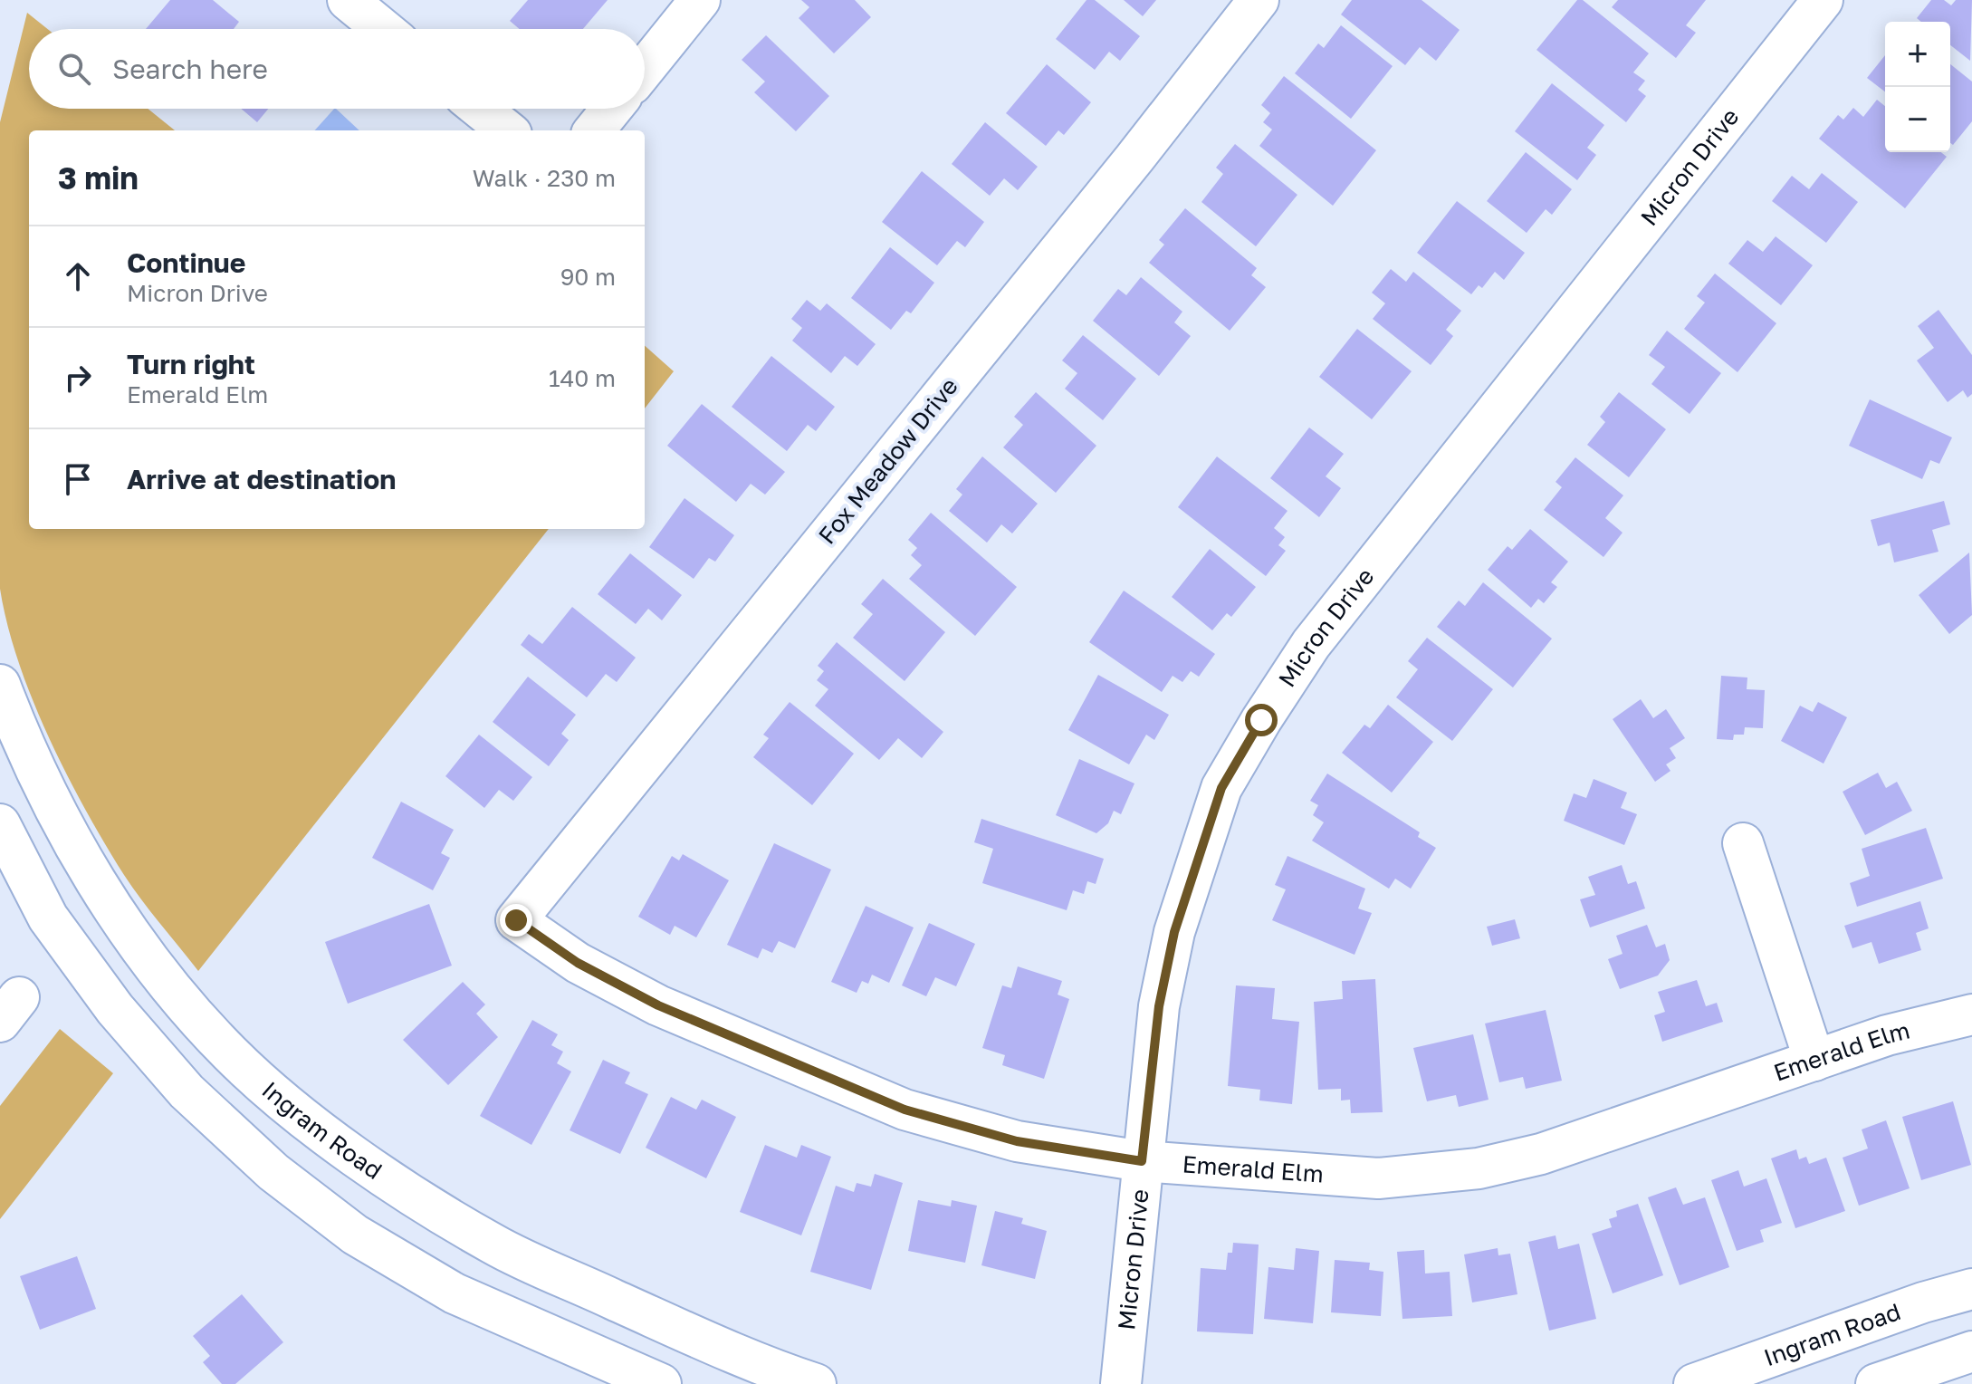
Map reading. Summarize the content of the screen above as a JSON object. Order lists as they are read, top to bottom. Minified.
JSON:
{"streets":{"street":["Micron Drive","Fox Meadow Drive","Emerald Elm","Ingram Road"]},"crossings":[["Micron Drive","Emerald Elm"],["Fox Meadow Drive","Emerald Elm"]],"page":{"map_buttons":["+","−"],"search":"Search here","heading":["3 min","Walk · 230 m"],"list":[["Continue","Micron Drive","90 m"],["Turn right","Emerald Elm","140 m"],"Arrive at destination"]}}
